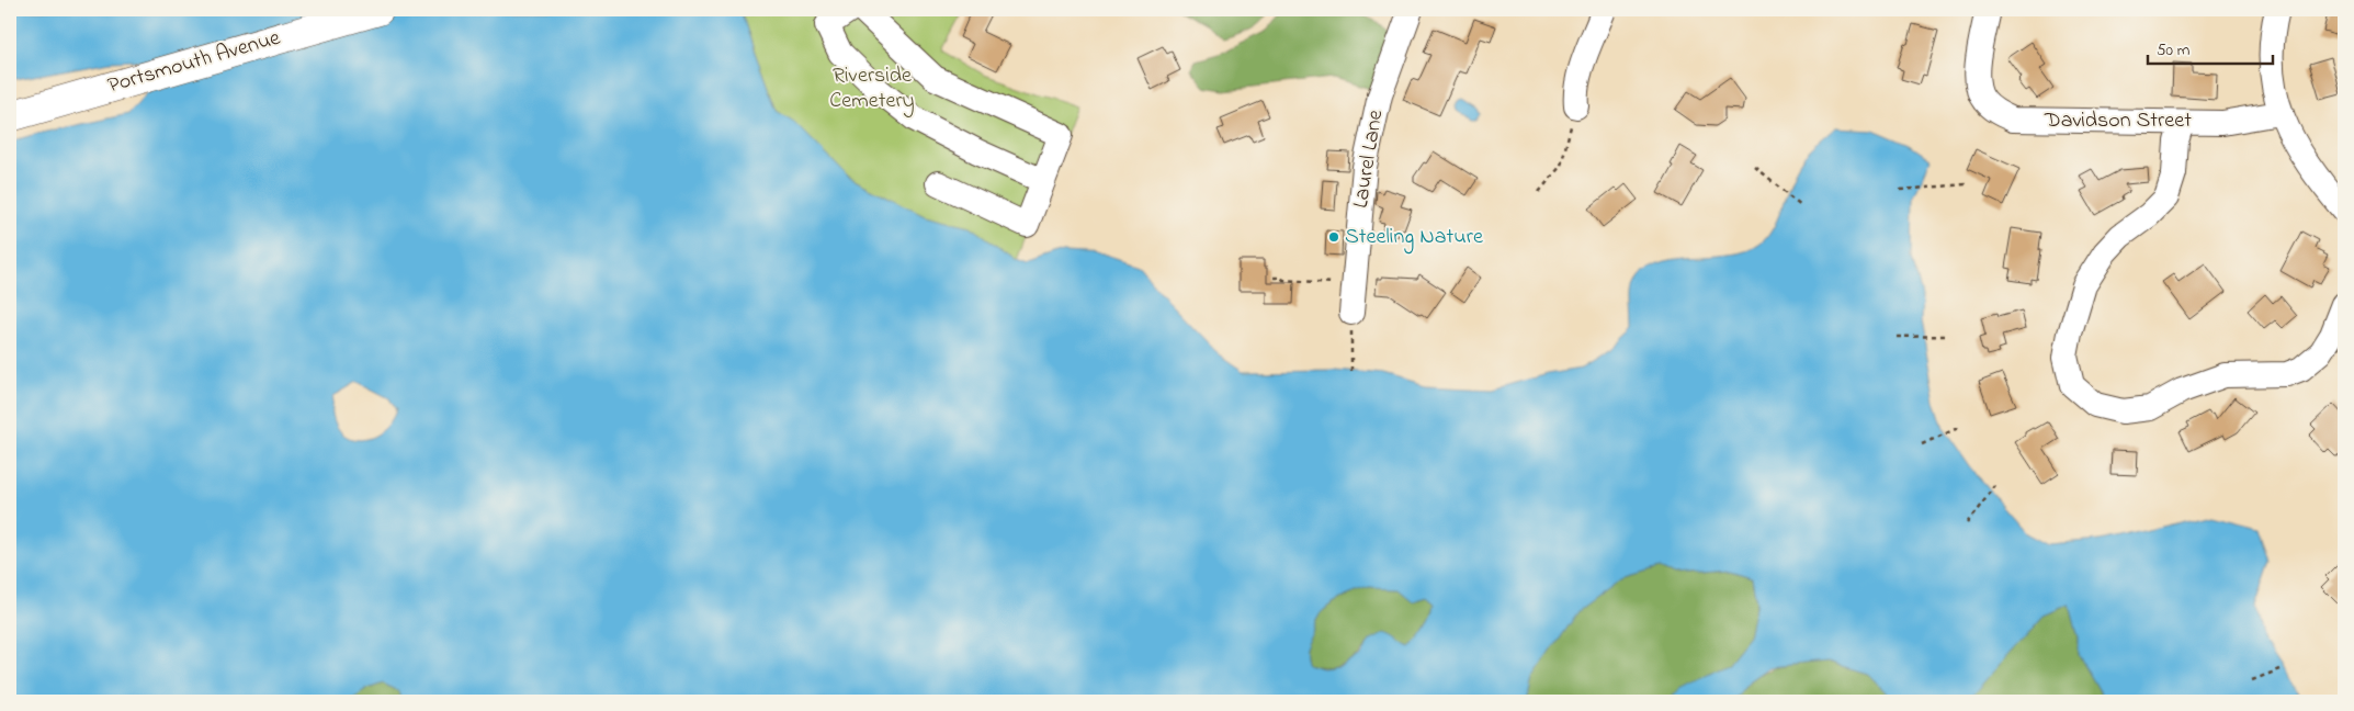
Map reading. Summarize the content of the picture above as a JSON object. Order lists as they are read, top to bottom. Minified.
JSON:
{"streets":{"main road":["Portsmouth Avenue"],"street":["Davidson Street","Laurel Lane"]},"parks":["Riverside Cemetery"],"places":["Steeling Nature"],"scale_bar":"50 m"}
